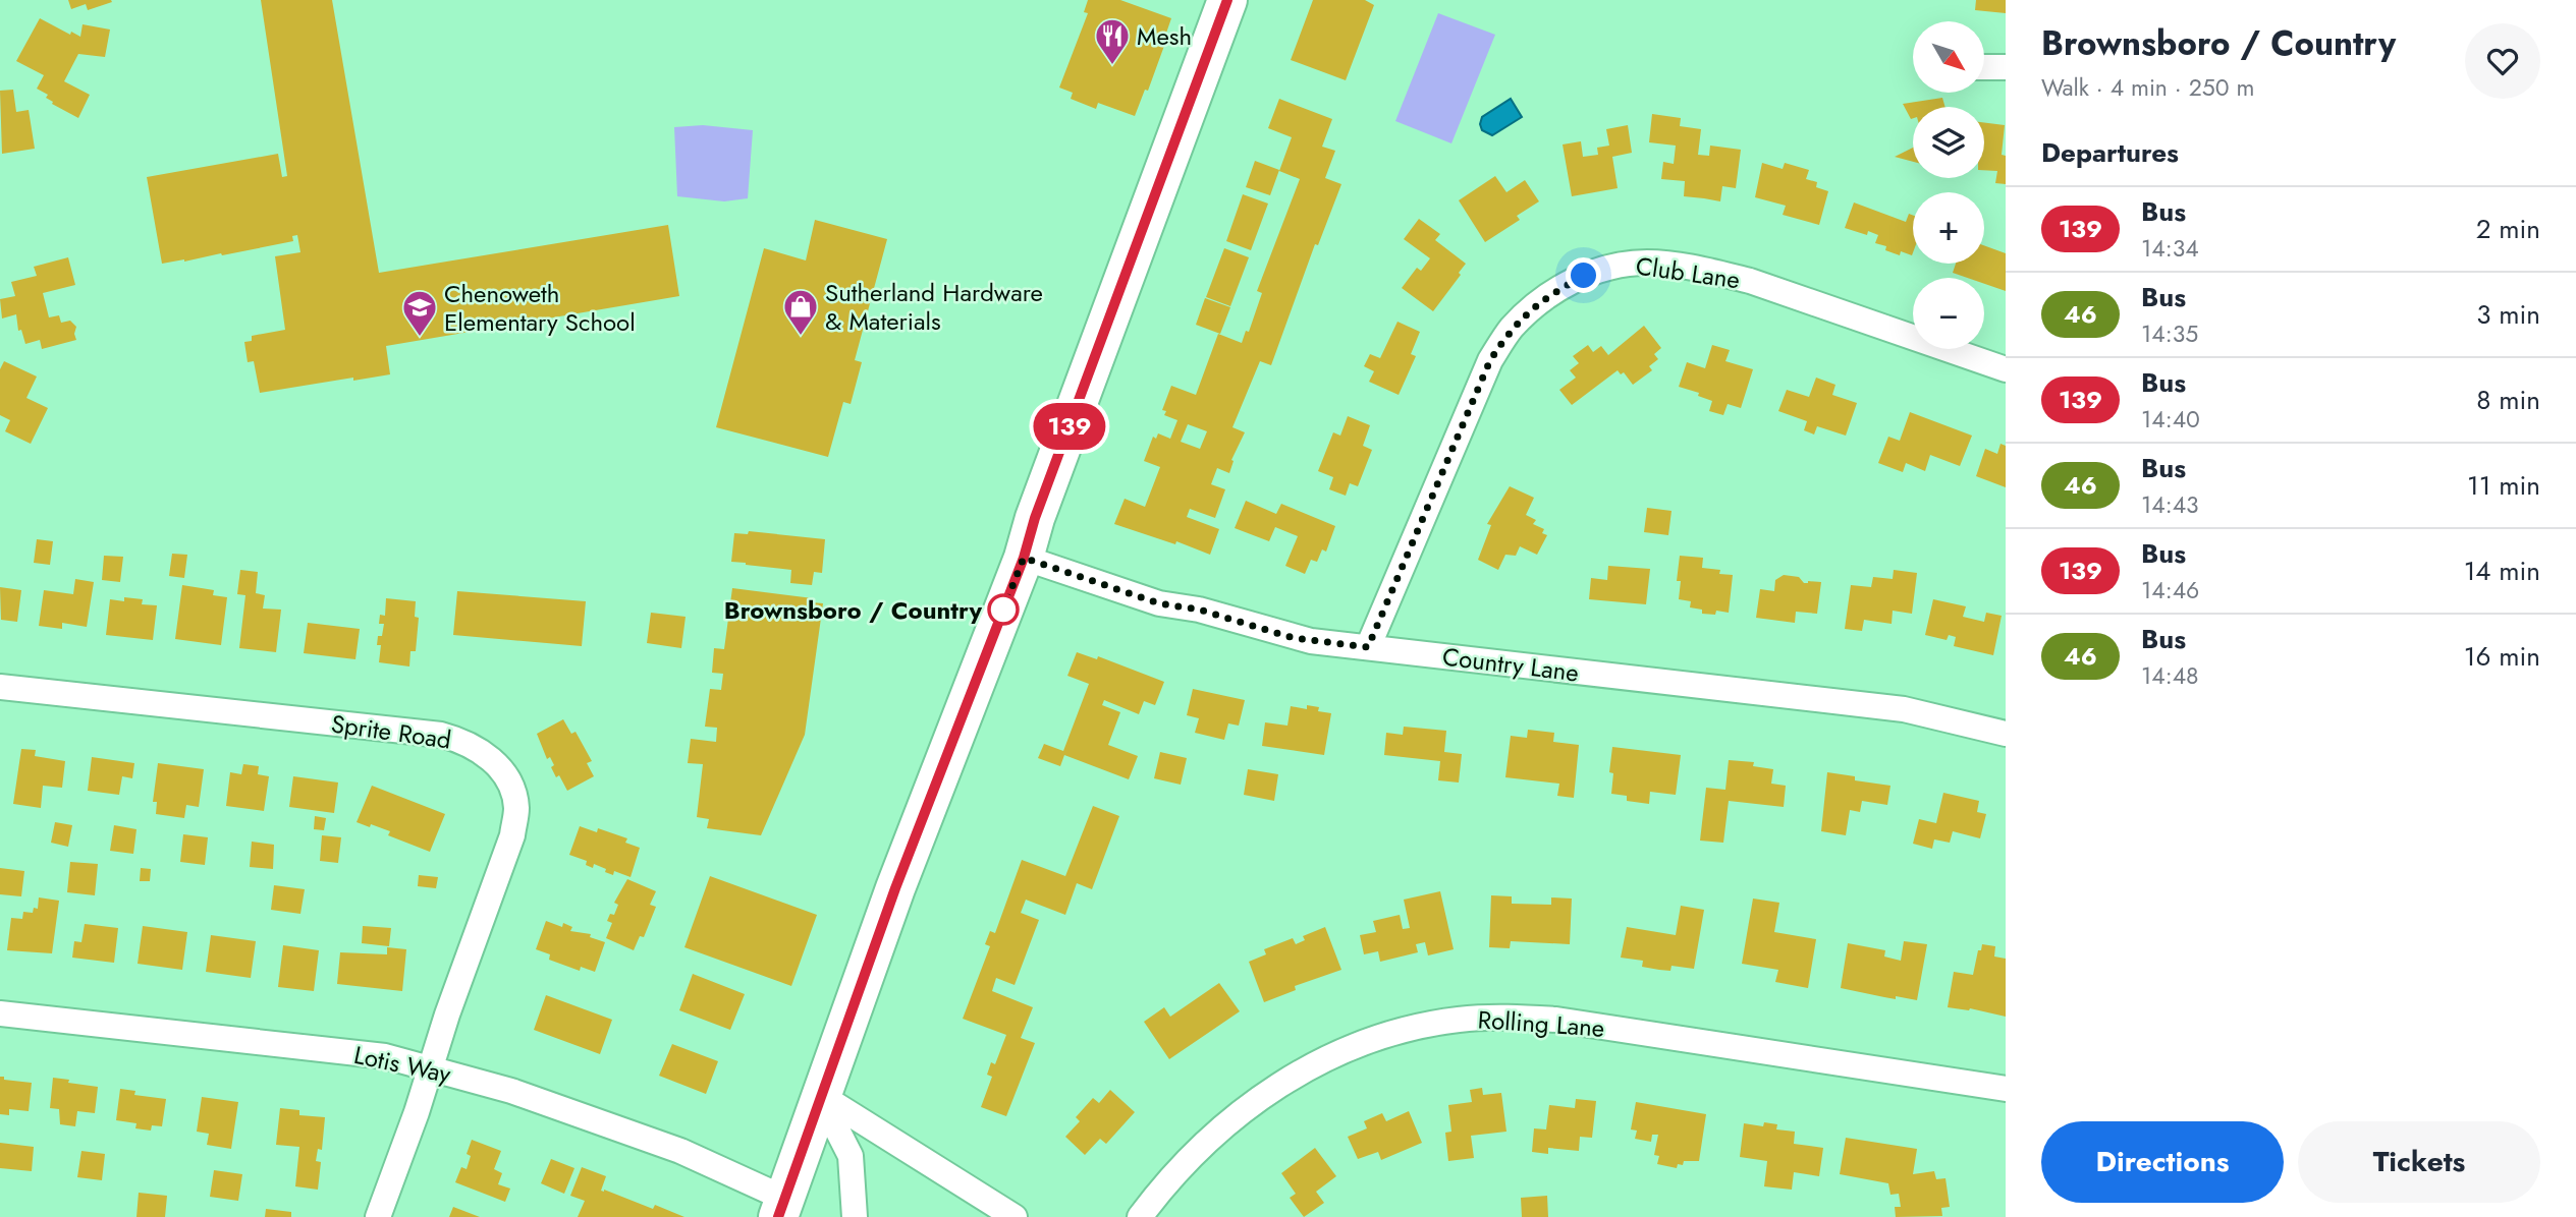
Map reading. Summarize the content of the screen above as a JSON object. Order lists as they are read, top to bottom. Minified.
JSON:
{"streets":{"street":["Club Lane","Country Lane","Sprite Road","Rolling Lane","Lotis Way"]},"crossings":[["Club Lane","Country Lane"],["Sprite Road","Lotis Way"]],"places":{"restaurant":["Mesh"],"shop":["Sutherland Hardware & Materials"],"school or university":["Chenoweth Elementary School"],"other":["Brownsboro / Country"]},"lines":["bus line 139"],"north":"bottom right","page":{"on_map":"139","heading":[["Brownsboro / Country","Walk · 4 min · 250 m"],"Departures"],"map_buttons":["+","−"],"list":[{"mark":"139","name":"Bus","note":"14:34","value":"2 min"},{"mark":"46","name":"Bus","note":"14:35","value":"3 min"},{"mark":"139","name":"Bus","note":"14:40","value":"8 min"},{"mark":"46","name":"Bus","note":"14:43","value":"11 min"},{"mark":"139","name":"Bus","note":"14:46","value":"14 min"},{"mark":"46","name":"Bus","note":"14:48","value":"16 min"}],"buttons":["Directions","Tickets"]}}
